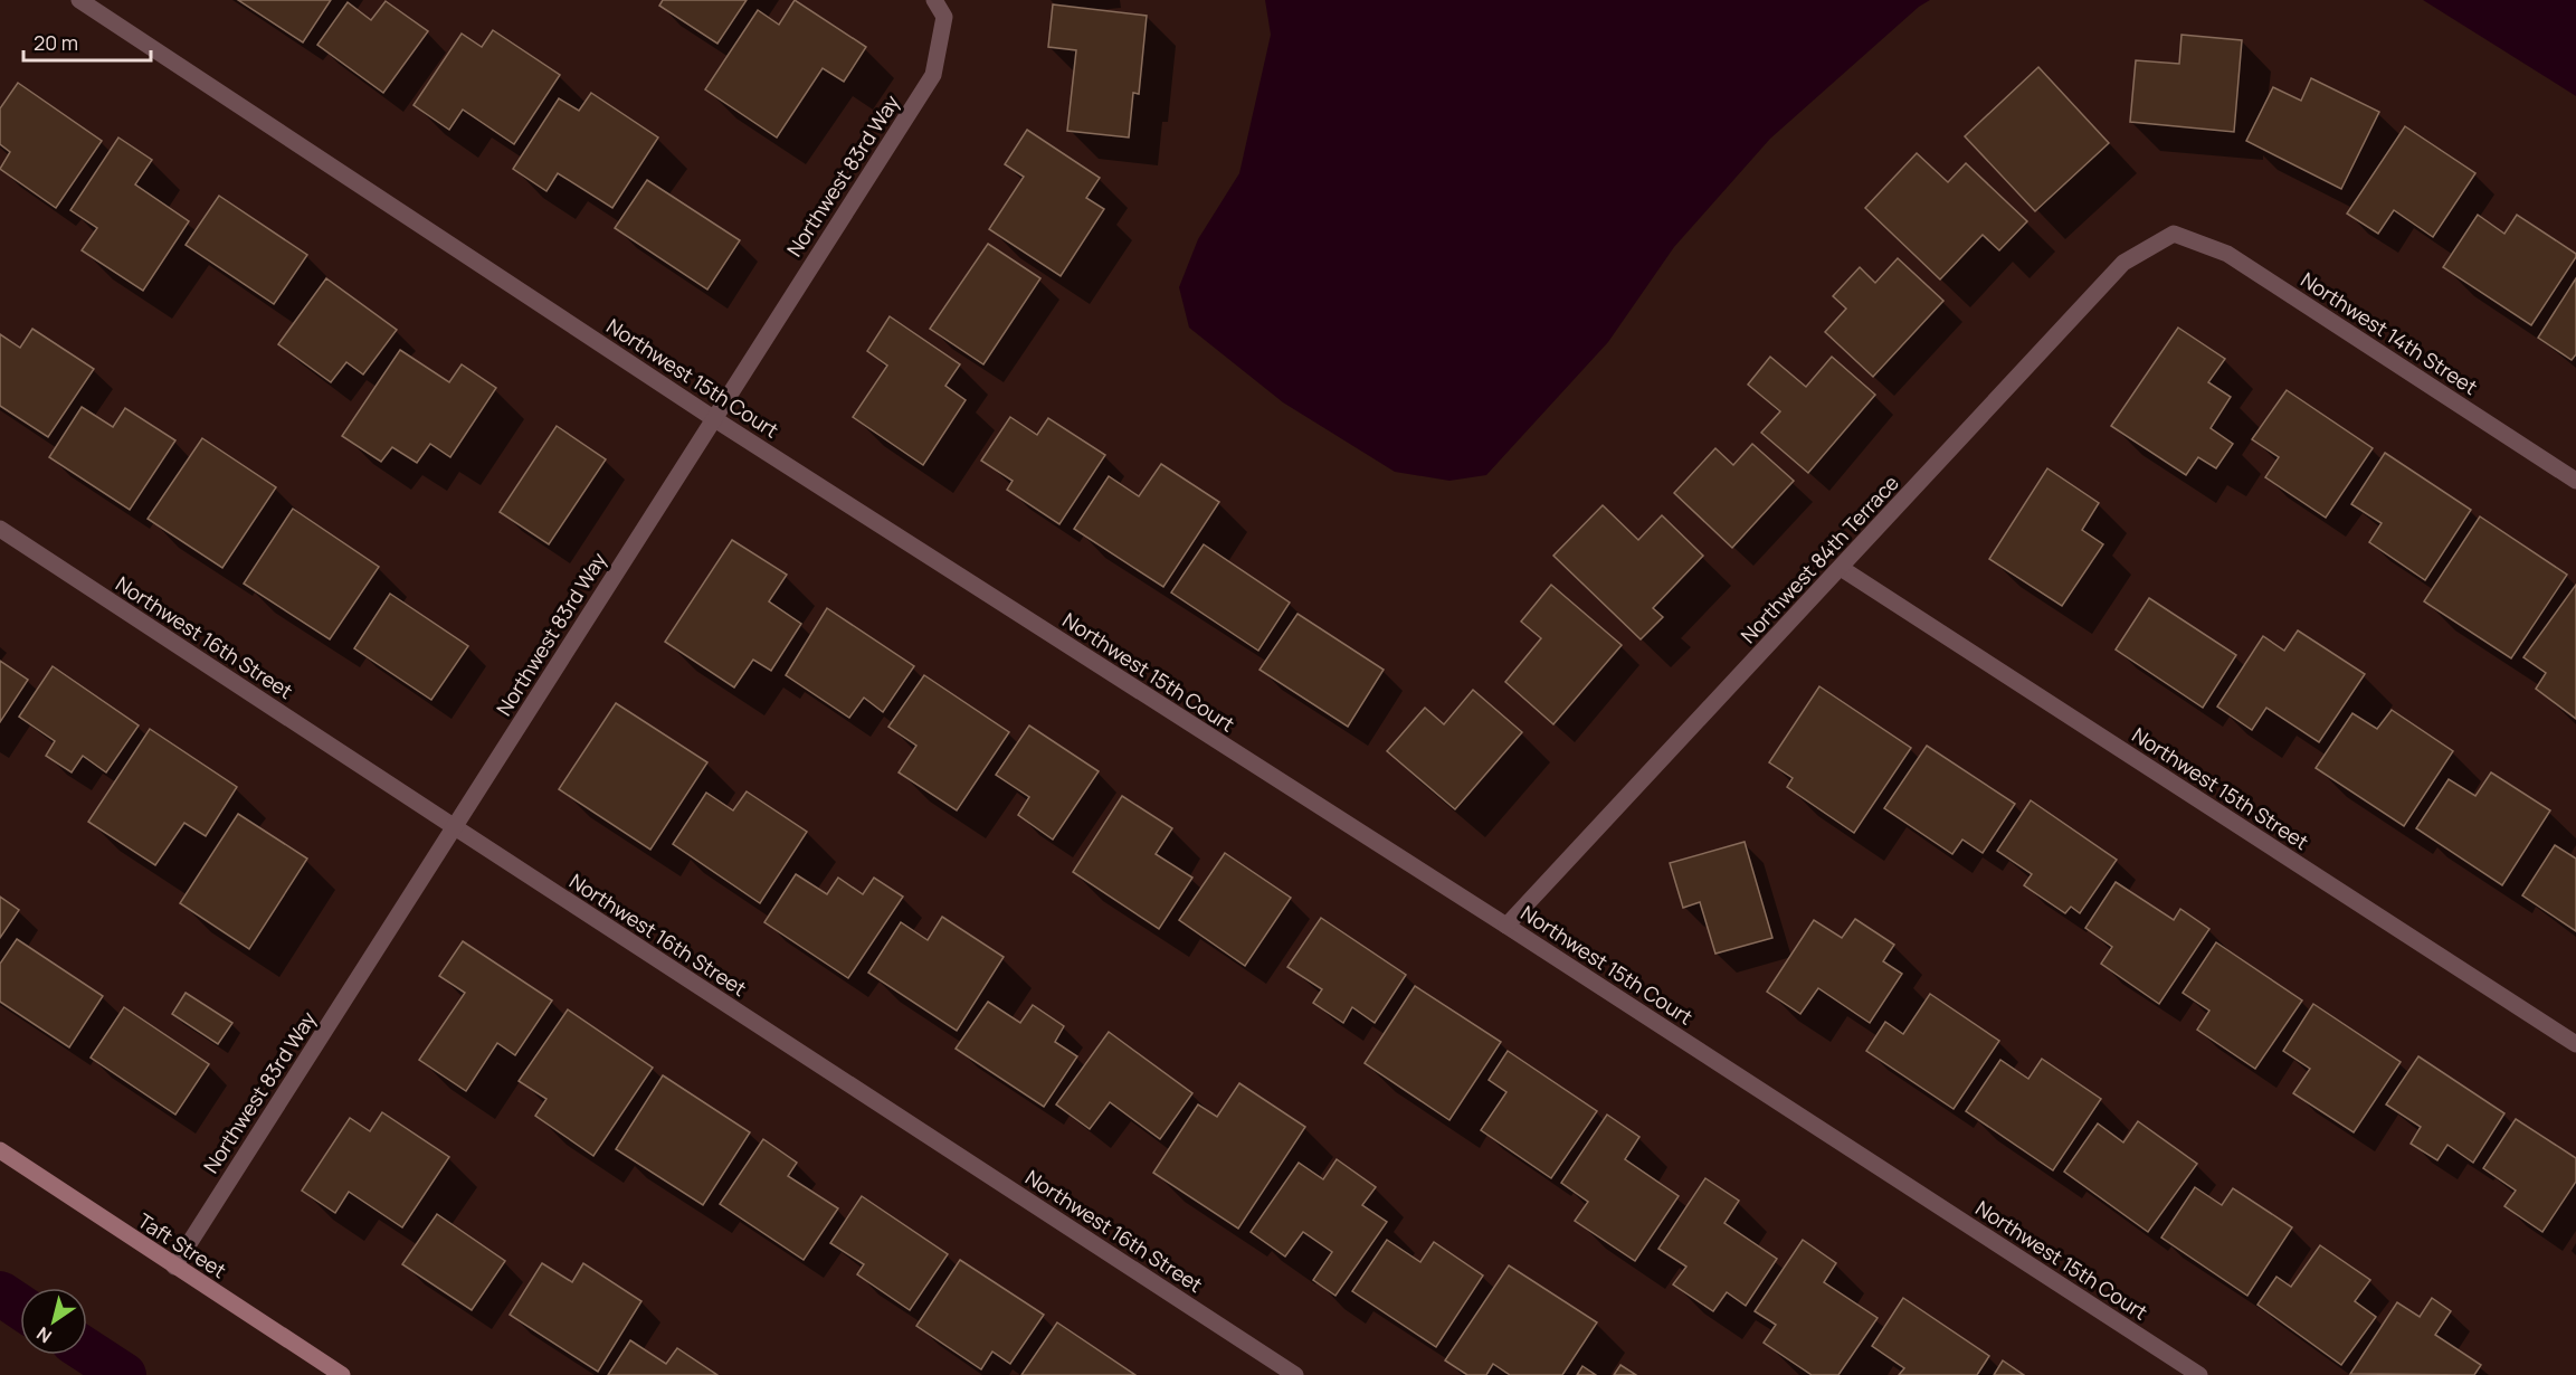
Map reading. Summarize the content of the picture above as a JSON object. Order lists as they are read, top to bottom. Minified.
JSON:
{"streets":{"street":["Northwest 83rd Way","Northwest 14th Street","Northwest 15th Court","Northwest 84th Terrace","Northwest 16th Street","Northwest 15th Street","Taft Street"]},"crossings":[["Northwest 83rd Way","Northwest 15th Court"],["Northwest 83rd Way","Northwest 16th Street"],["Northwest 83rd Way","Taft Street"],["Northwest 14th Street","Northwest 84th Terrace"],["Northwest 15th Court","Northwest 84th Terrace"],["Northwest 84th Terrace","Northwest 15th Street"]],"scale_bar":"20 m","north":"bottom left"}
